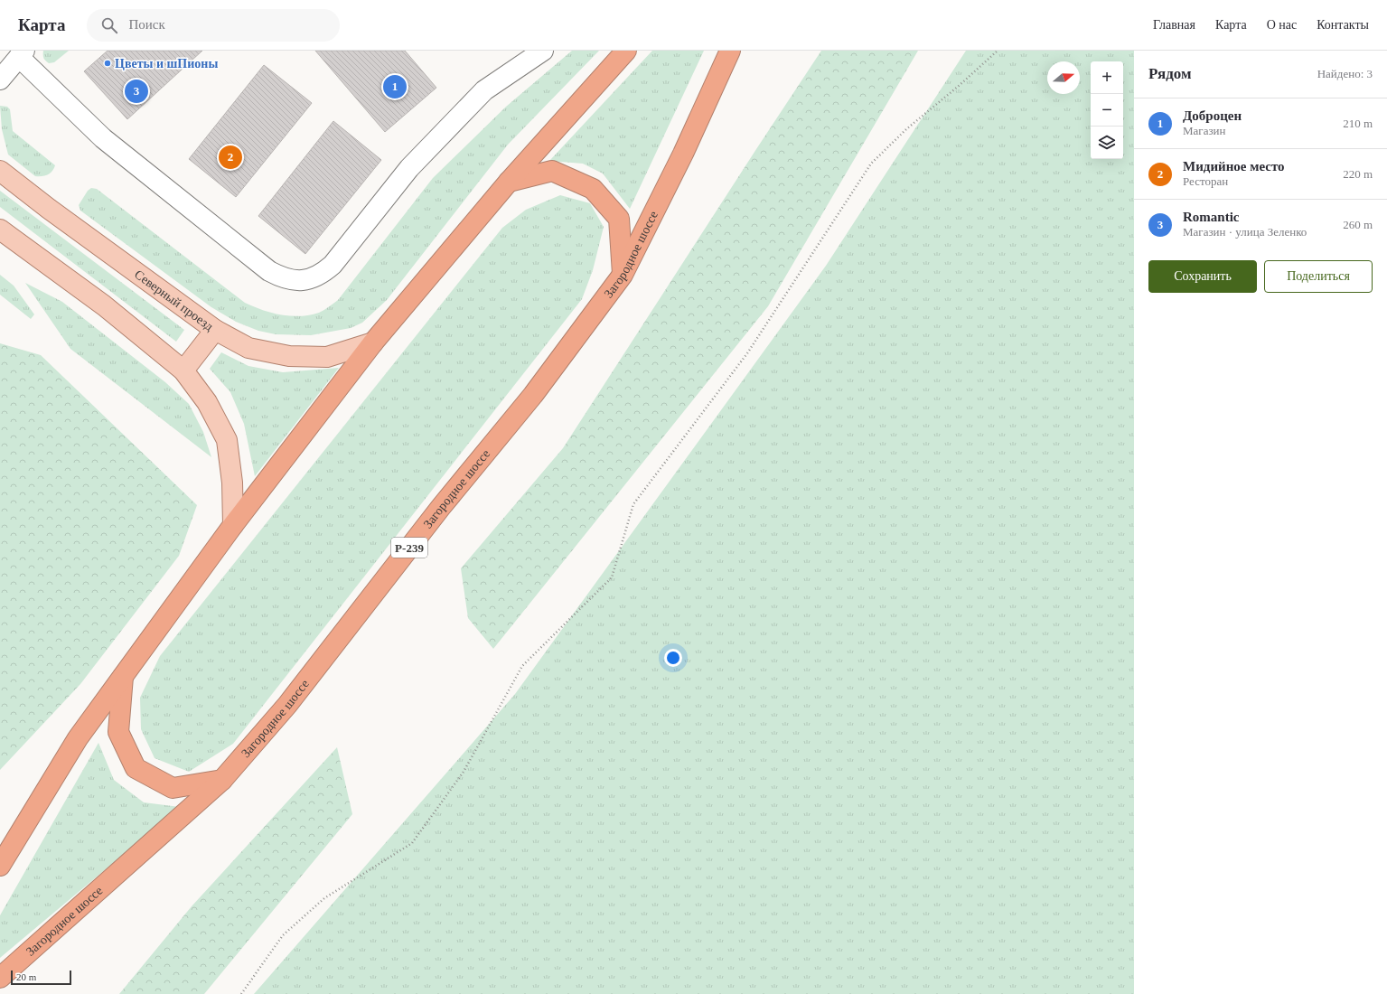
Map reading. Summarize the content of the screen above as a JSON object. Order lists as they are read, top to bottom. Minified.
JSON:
{"streets":{"highway":["Загородное шоссе","Р-239"],"main road":["Северный проезд"]},"places":["Цветы и шПионы"],"scale_bar":"20 m","north":"right","page":{"header":"Карта","search":"Поиск","nav":["Главная","Карта","О нас","Контакты"],"heading":["Рядом","Найдено: 3"],"map_buttons":["+","−"],"pins":["1","3","2"],"list":[{"mark":"1","name":"Доброцен","note":"Магазин","value":"210 m"},{"mark":"2","name":"Мидийное место","note":"Ресторан","value":"220 m"},{"mark":"3","name":"Romantic","note":"Магазин · улица Зеленко","value":"260 m"}],"buttons":["Сохранить","Поделиться"],"scale":"20 m"}}
